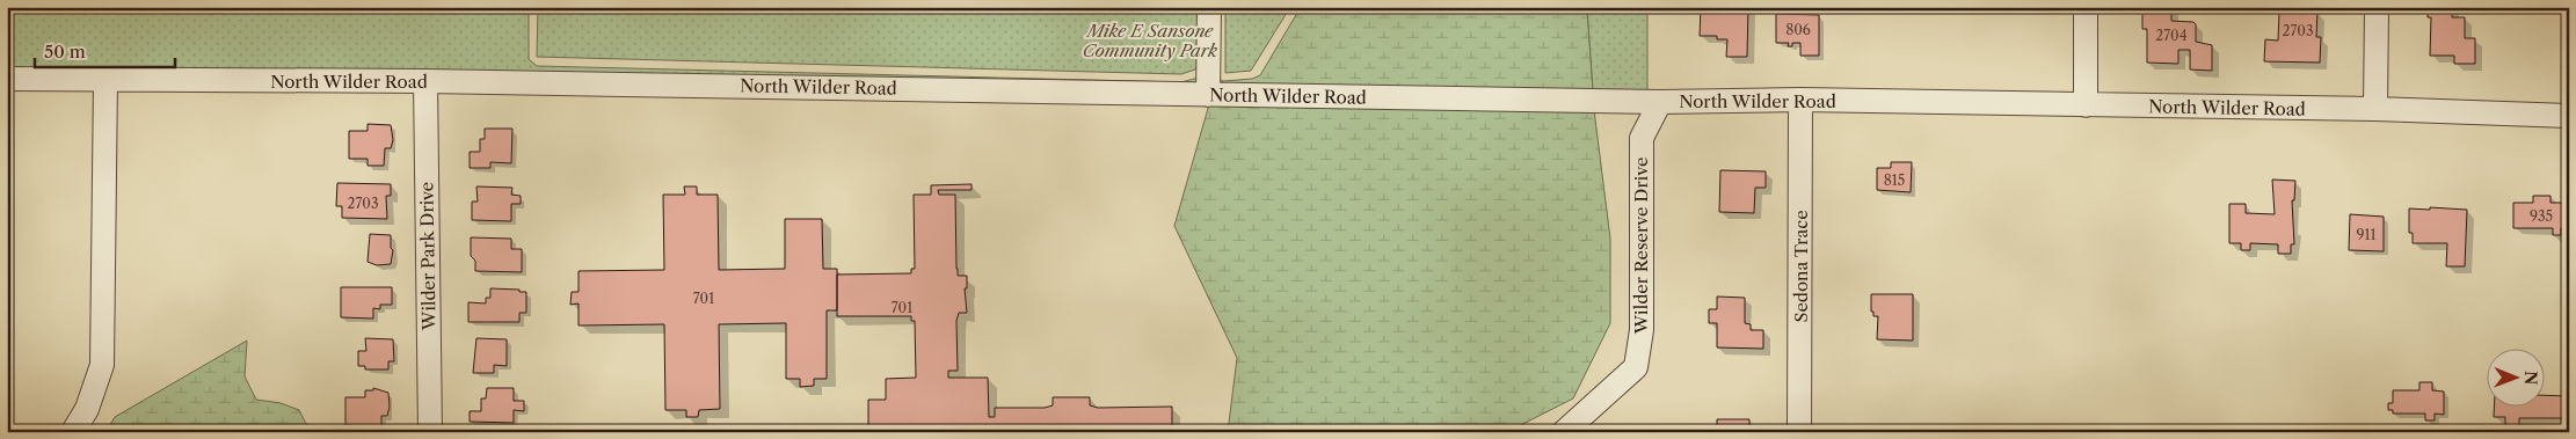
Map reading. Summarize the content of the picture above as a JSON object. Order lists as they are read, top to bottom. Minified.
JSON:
{"streets":{"street":["North Wilder Road","Wilder Reserve Drive","Wilder Park Drive","Sedona Trace"]},"crossings":[["North Wilder Road","Wilder Reserve Drive"],["North Wilder Road","Wilder Park Drive"],["North Wilder Road","Sedona Trace"]],"parks":["Mike E Sansone Community Park"],"house_numbers":["806","2703","2704","815","2703","935","911","701","701"],"scale_bar":"50 m","north":"right"}
